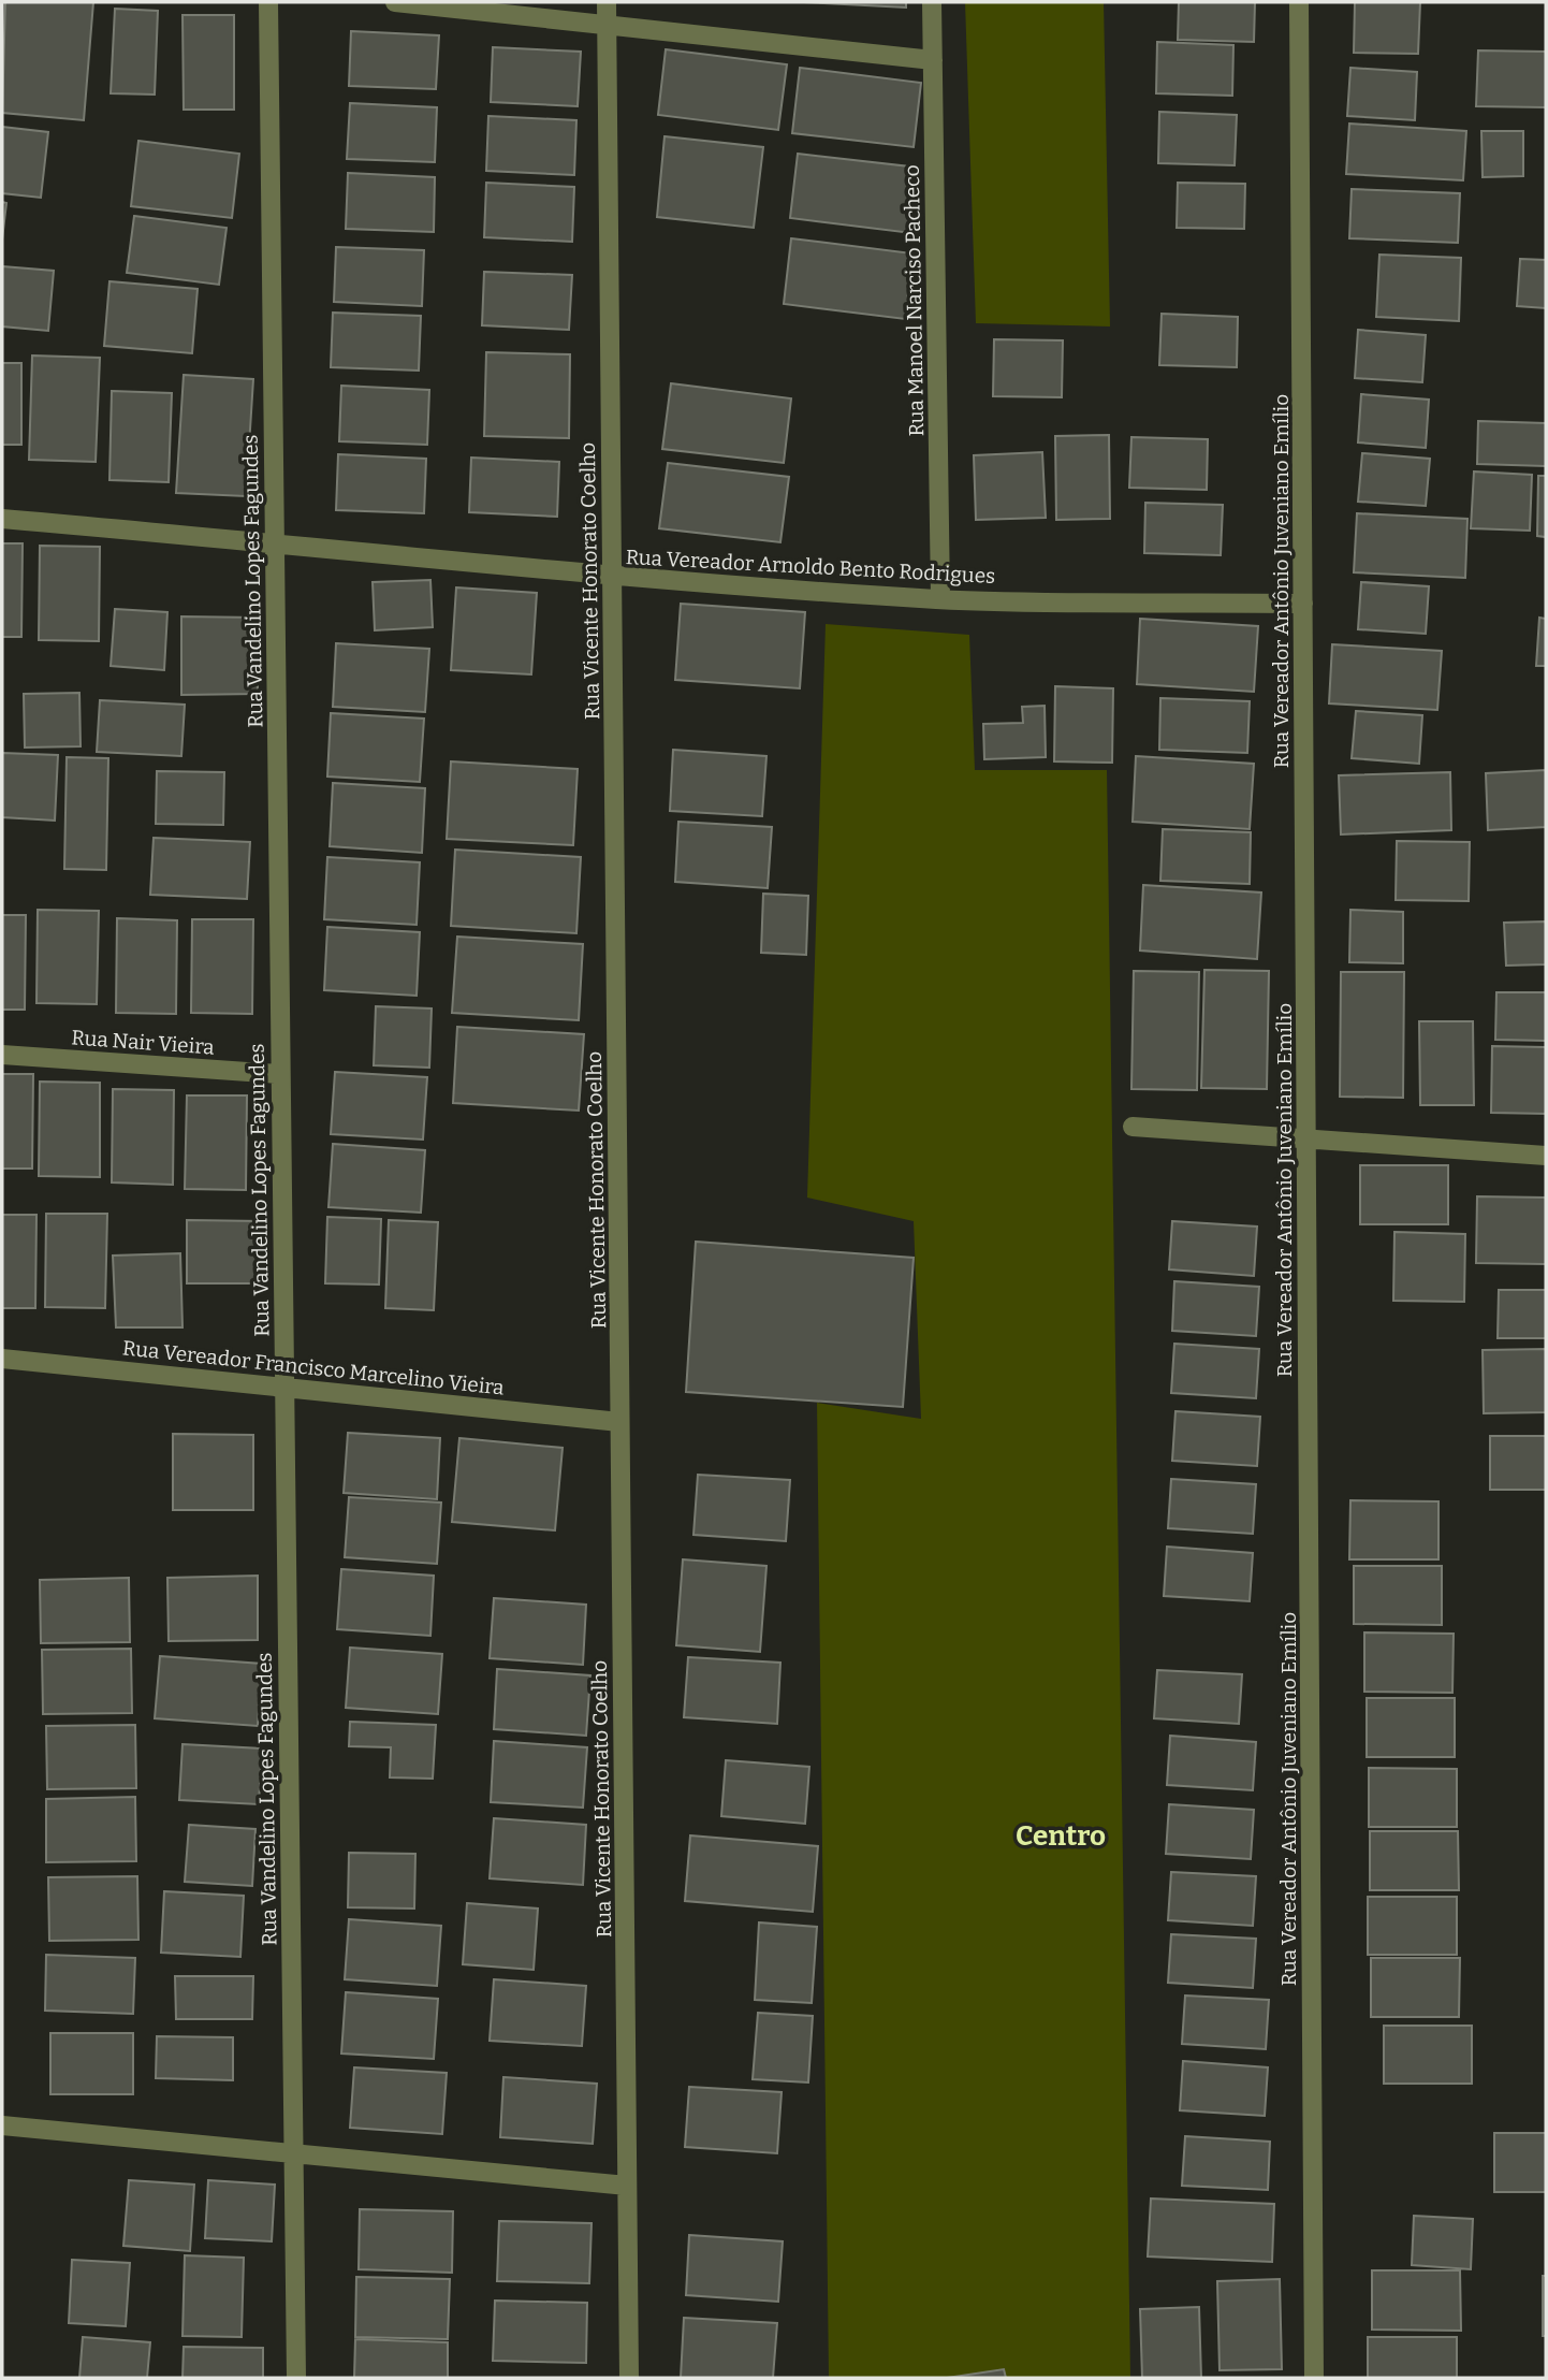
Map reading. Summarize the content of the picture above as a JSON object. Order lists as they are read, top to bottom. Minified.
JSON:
{"streets":{"street":["Rua Manoel Narciso Pacheco","Rua Vereador Arnoldo Bento Rodrigues","Rua Vandelino Lopes Fagundes","Rua Vicente Honorato Coelho","Rua Vereador Antônio Juveniano Emílio","Rua Nair Vieira","Rua Vereador Francisco Marcelino Vieira"]},"crossings":[["Rua Manoel Narciso Pacheco","Rua Vereador Arnoldo Bento Rodrigues"],["Rua Vereador Arnoldo Bento Rodrigues","Rua Vandelino Lopes Fagundes"],["Rua Vereador Arnoldo Bento Rodrigues","Rua Vicente Honorato Coelho"],["Rua Vereador Arnoldo Bento Rodrigues","Rua Vereador Antônio Juveniano Emílio"],["Rua Vandelino Lopes Fagundes","Rua Nair Vieira"],["Rua Vandelino Lopes Fagundes","Rua Vereador Francisco Marcelino Vieira"],["Rua Vicente Honorato Coelho","Rua Vereador Francisco Marcelino Vieira"]],"districts":["Centro"]}
